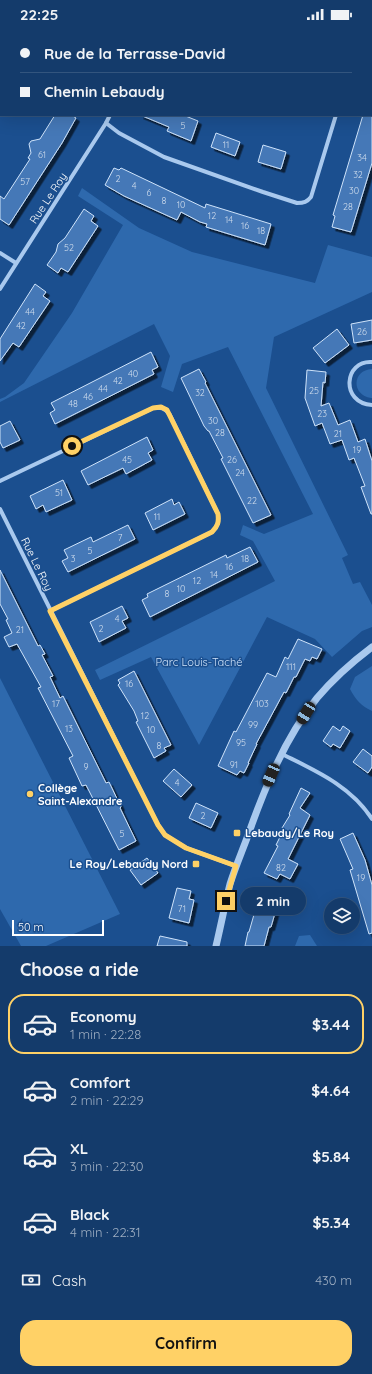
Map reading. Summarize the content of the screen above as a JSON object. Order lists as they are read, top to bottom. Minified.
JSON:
{"streets":{"street":["Rue Le Roy"]},"parks":["Parc Louis-Taché"],"places":{"other":["Collège Saint-Alexandre"],"transit":["Lebaudy/Le Roy","Le Roy/Lebaudy Nord"]},"house_numbers":["5","11","61","34","32","2","57","4","30","6","8","10","28","12","14","16","18","52","44","42","26","40","42","44","25","32","46","48","23","30","28","21","19","45","26","24","51","22","11","7","5","3","18","16","14","12","10","8","4","2","21","111","16","17","103","12","99","13","10","95","8","91","9","4","2","5","82","19","71"],"scale_bar":"50 m","page":{"status":"22:25","banner":["Rue de la Terrasse-David","Chemin Lebaudy"],"bubble":"2 min","scale":"50 m","heading":"Choose a ride","list":[{"name":"Economy","note":"1 min · 22:28","value":"$3.44"},{"name":"Comfort","note":"2 min · 22:29","value":"$4.64"},{"name":"XL","note":"3 min · 22:30","value":"$5.84"},{"name":"Black","note":"4 min · 22:31","value":"$5.34"}],"pay":["Cash","430 m"],"buttons":"Confirm"}}
